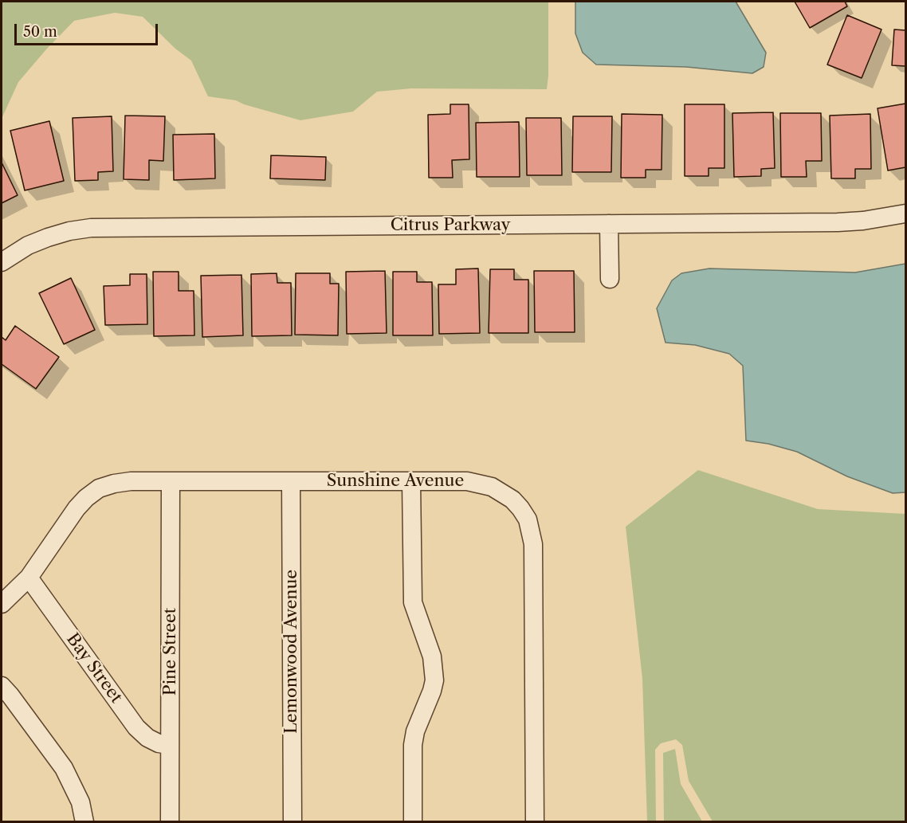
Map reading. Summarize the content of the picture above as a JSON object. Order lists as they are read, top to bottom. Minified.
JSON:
{"streets":{"street":["Citrus Parkway","Sunshine Avenue","Pine Street","Lemonwood Avenue","Bay Street"]},"crossings":[["Sunshine Avenue","Pine Street"],["Sunshine Avenue","Lemonwood Avenue"],["Sunshine Avenue","Bay Street"],["Pine Street","Bay Street"]],"scale_bar":"50 m"}
